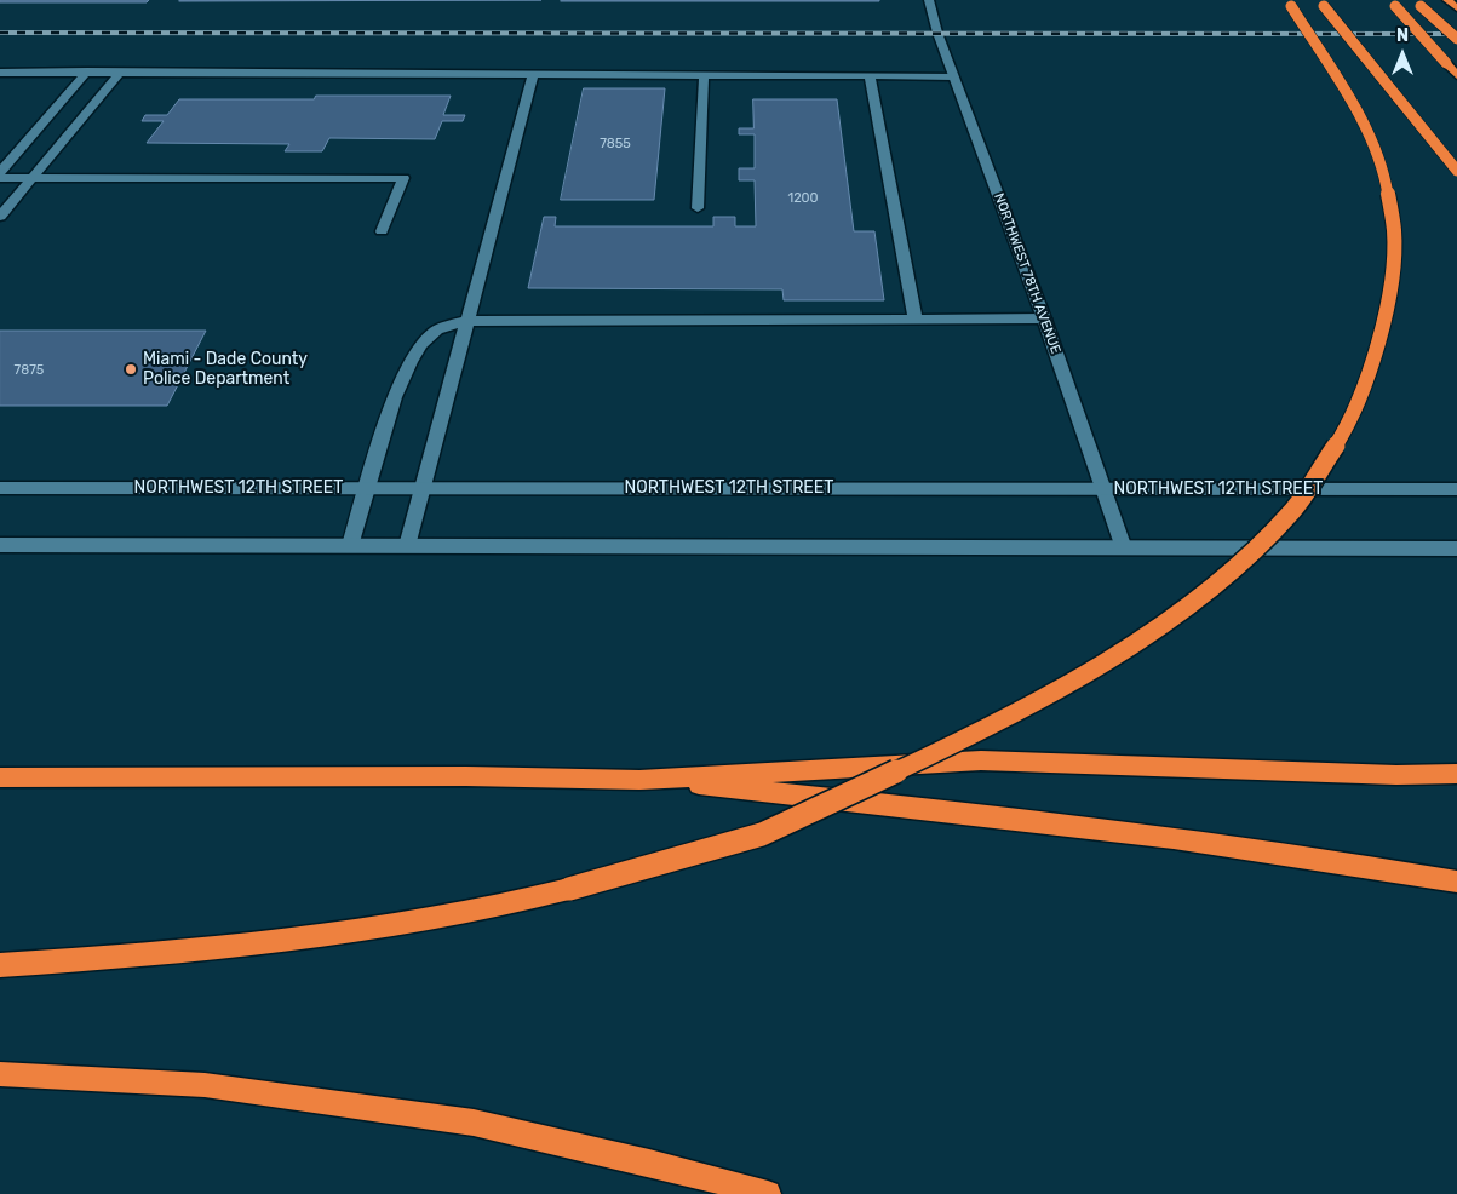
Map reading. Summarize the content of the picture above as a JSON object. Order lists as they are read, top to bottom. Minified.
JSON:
{"streets":{"main road":["NORTHWEST 78TH AVENUE","NORTHWEST 12TH STREET"]},"crossings":[["NORTHWEST 78TH AVENUE","NORTHWEST 12TH STREET"]],"places":["Miami - Dade County Police Department"],"house_numbers":["7855","1200","7875"],"north":"top"}
